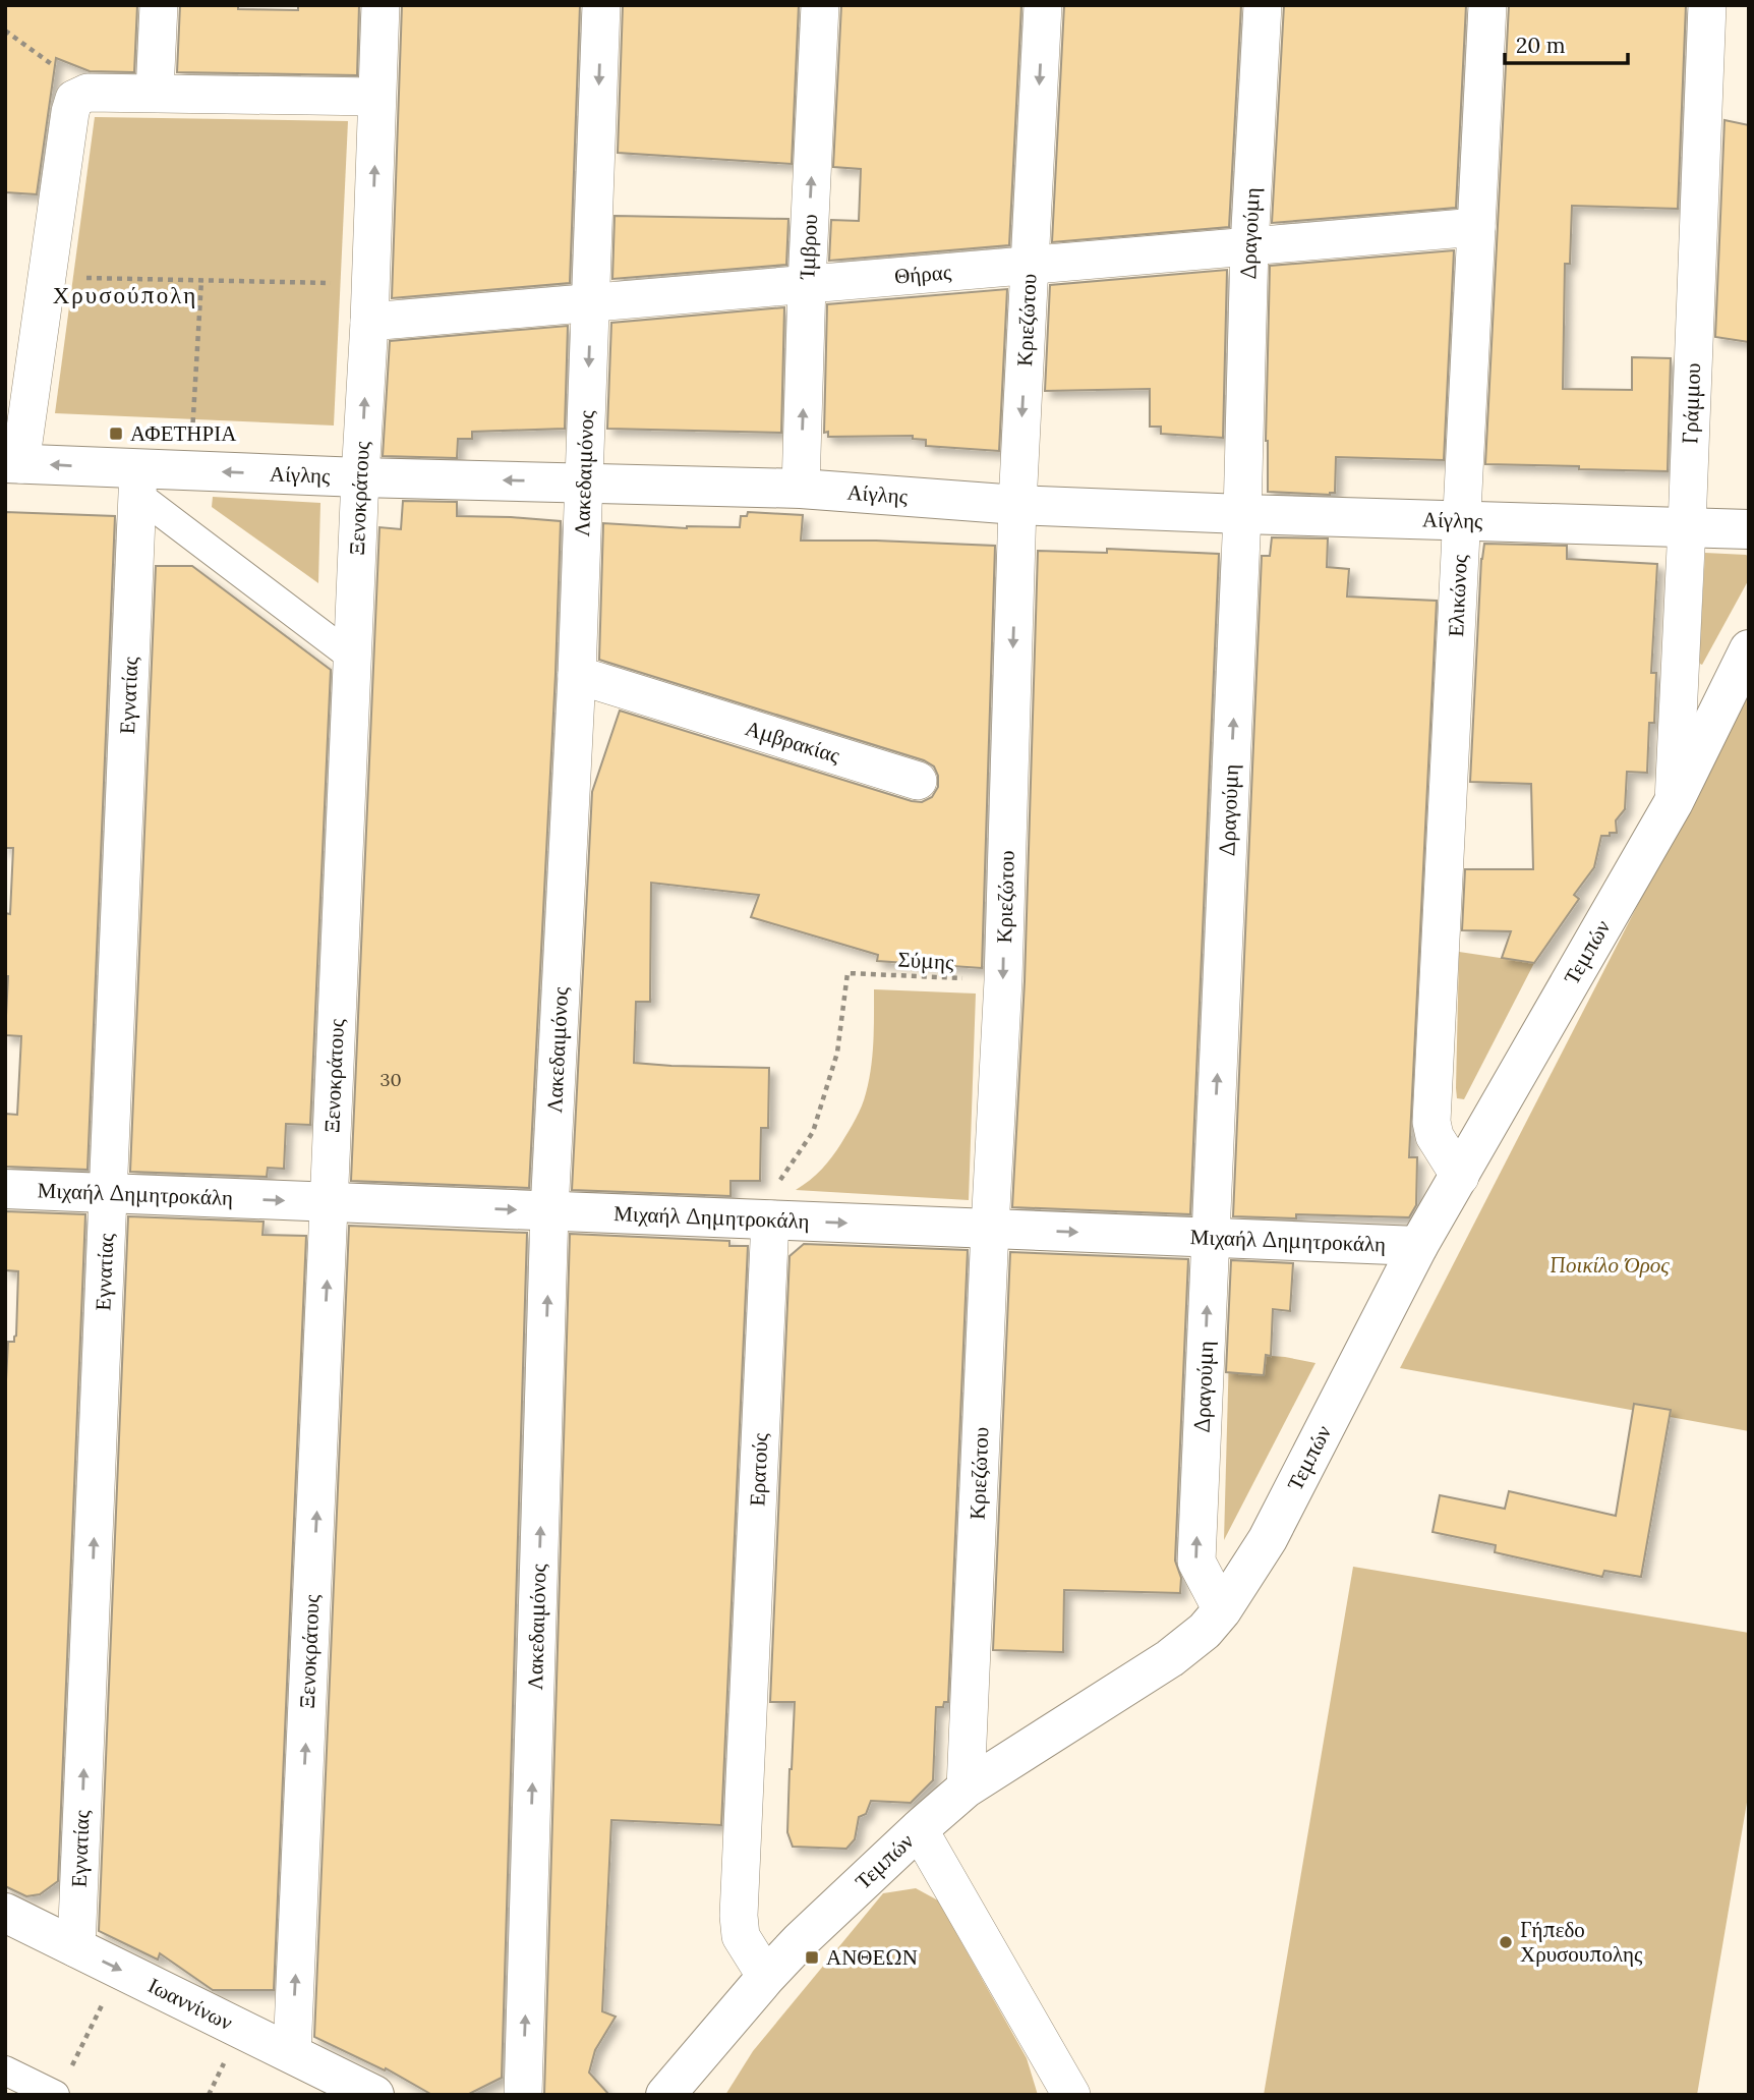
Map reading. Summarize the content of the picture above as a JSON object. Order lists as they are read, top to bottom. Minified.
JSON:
{"streets":{"street":["Δραγούμη","Ίμβρου","Θήρας","Κριεζώτου","Γράμμου","Λακεδαιμόνος","Αίγλης","Ξενοκράτους","Ελικώνος","Εγνατίας","Αμβρακίας","Τεμπών","Μιχαήλ Δημητροκάλη","Ερατούς","Ιωαννίνων"],"path":["Σύμης"]},"crossings":[["Δραγούμη","Θήρας"],["Δραγούμη","Αίγλης"],["Δραγούμη","Τεμπών"],["Δραγούμη","Μιχαήλ Δημητροκάλη"],["Ίμβρου","Θήρας"],["Ίμβρου","Αίγλης"],["Θήρας","Κριεζώτου"],["Θήρας","Λακεδαιμόνος"],["Θήρας","Ξενοκράτους"],["Θήρας","Ελικώνος"],["Κριεζώτου","Αίγλης"],["Κριεζώτου","Τεμπών"],["Κριεζώτου","Σύμης"],["Κριεζώτου","Μιχαήλ Δημητροκάλη"],["Γράμμου","Αίγλης"],["Γράμμου","Τεμπών"],["Λακεδαιμόνος","Αίγλης"],["Λακεδαιμόνος","Αμβρακίας"],["Λακεδαιμόνος","Μιχαήλ Δημητροκάλη"],["Αίγλης","Ξενοκράτους"],["Αίγλης","Ελικώνος"],["Αίγλης","Εγνατίας"],["Ξενοκράτους","Μιχαήλ Δημητροκάλη"],["Ξενοκράτους","Ιωαννίνων"],["Ελικώνος","Τεμπών"],["Εγνατίας","Μιχαήλ Δημητροκάλη"],["Εγνατίας","Ιωαννίνων"],["Τεμπών","Μιχαήλ Δημητροκάλη"],["Τεμπών","Ερατούς"],["Σύμης","Μιχαήλ Δημητροκάλη"],["Σύμης","Ερατούς"],["Μιχαήλ Δημητροκάλη","Ερατούς"]],"one_way":["Δραγούμη","Ίμβρου","Κριεζώτου","Ξενοκράτους","Εγνατίας","Μιχαήλ Δημητροκάλη"],"districts":["Χρυσούπολη"],"parks":["Ποικίλο Όρος"],"places":{"transit":["ΑΦΕΤΗΡΙΑ","ΑΝΘΕΩΝ"],"other":["Γήπεδο Χρυσουπολης"]},"house_numbers":["30"],"scale_bar":"20 m"}
